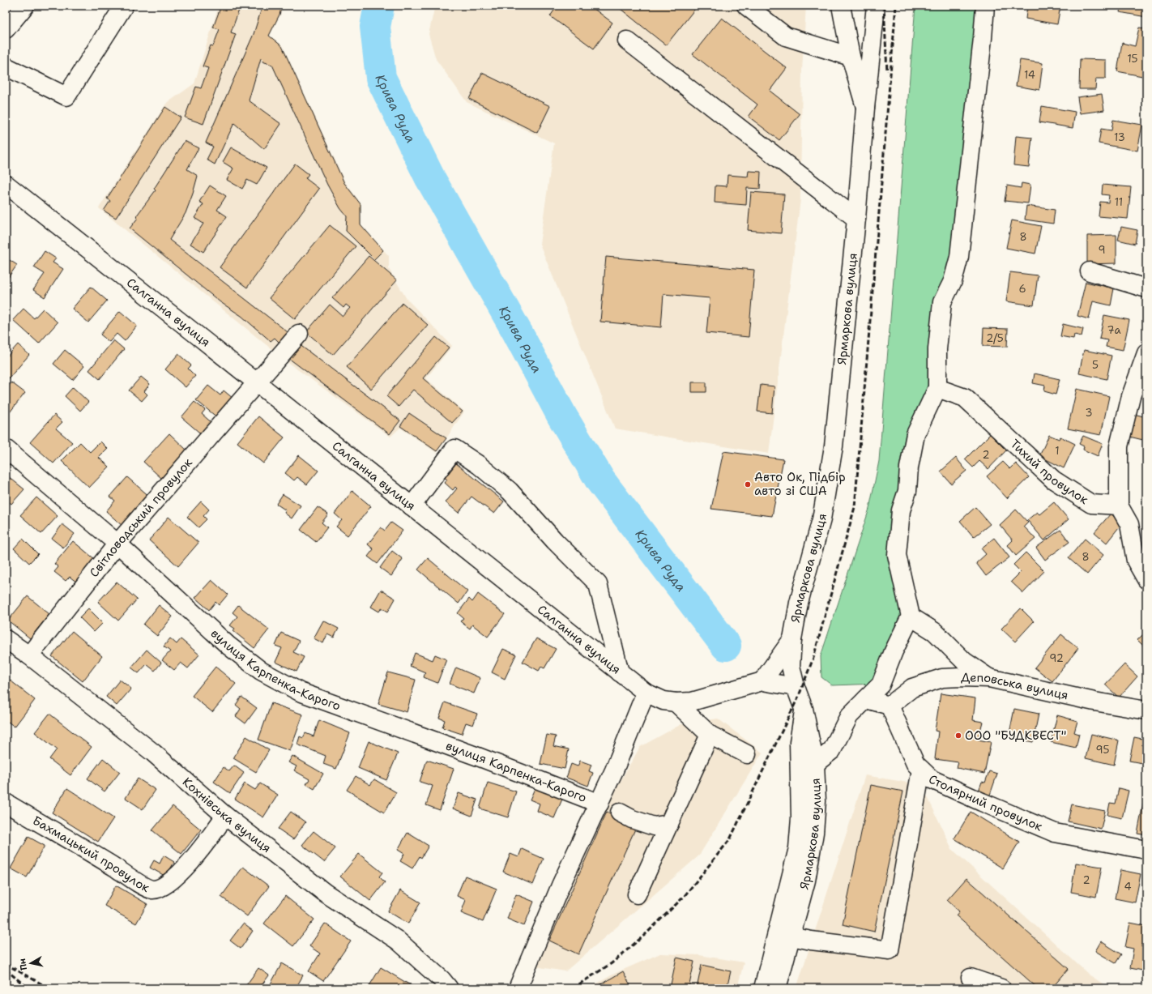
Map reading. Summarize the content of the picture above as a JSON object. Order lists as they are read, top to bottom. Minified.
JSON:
{"streets":{"street":["Ярмаркова вулиця","Салганна вулиця","Тихий провулок","Світловодський провулок","вулиця Карпенка-Карого","Деповська вулиця","Столярний провулок","Кохнівська вулиця","Бахмацький провулок"]},"crossings":[["Ярмаркова вулиця","Салганна вулиця"],["Салганна вулиця","Світловодський провулок"],["Світловодський провулок","вулиця Карпенка-Карого"],["Світловодський провулок","Кохнівська вулиця"],["Деповська вулиця","Столярний провулок"],["Кохнівська вулиця","Бахмацький провулок"]],"water":["Крива Руда"],"places":["Авто Ок, Підбір авто зі США","ООО \"БУДКВЕСТ\""],"house_numbers":["15","14","13","11","8","9","6","7а","2/5","5","3","1","2","8","92","95","2","4"],"north":"left"}
